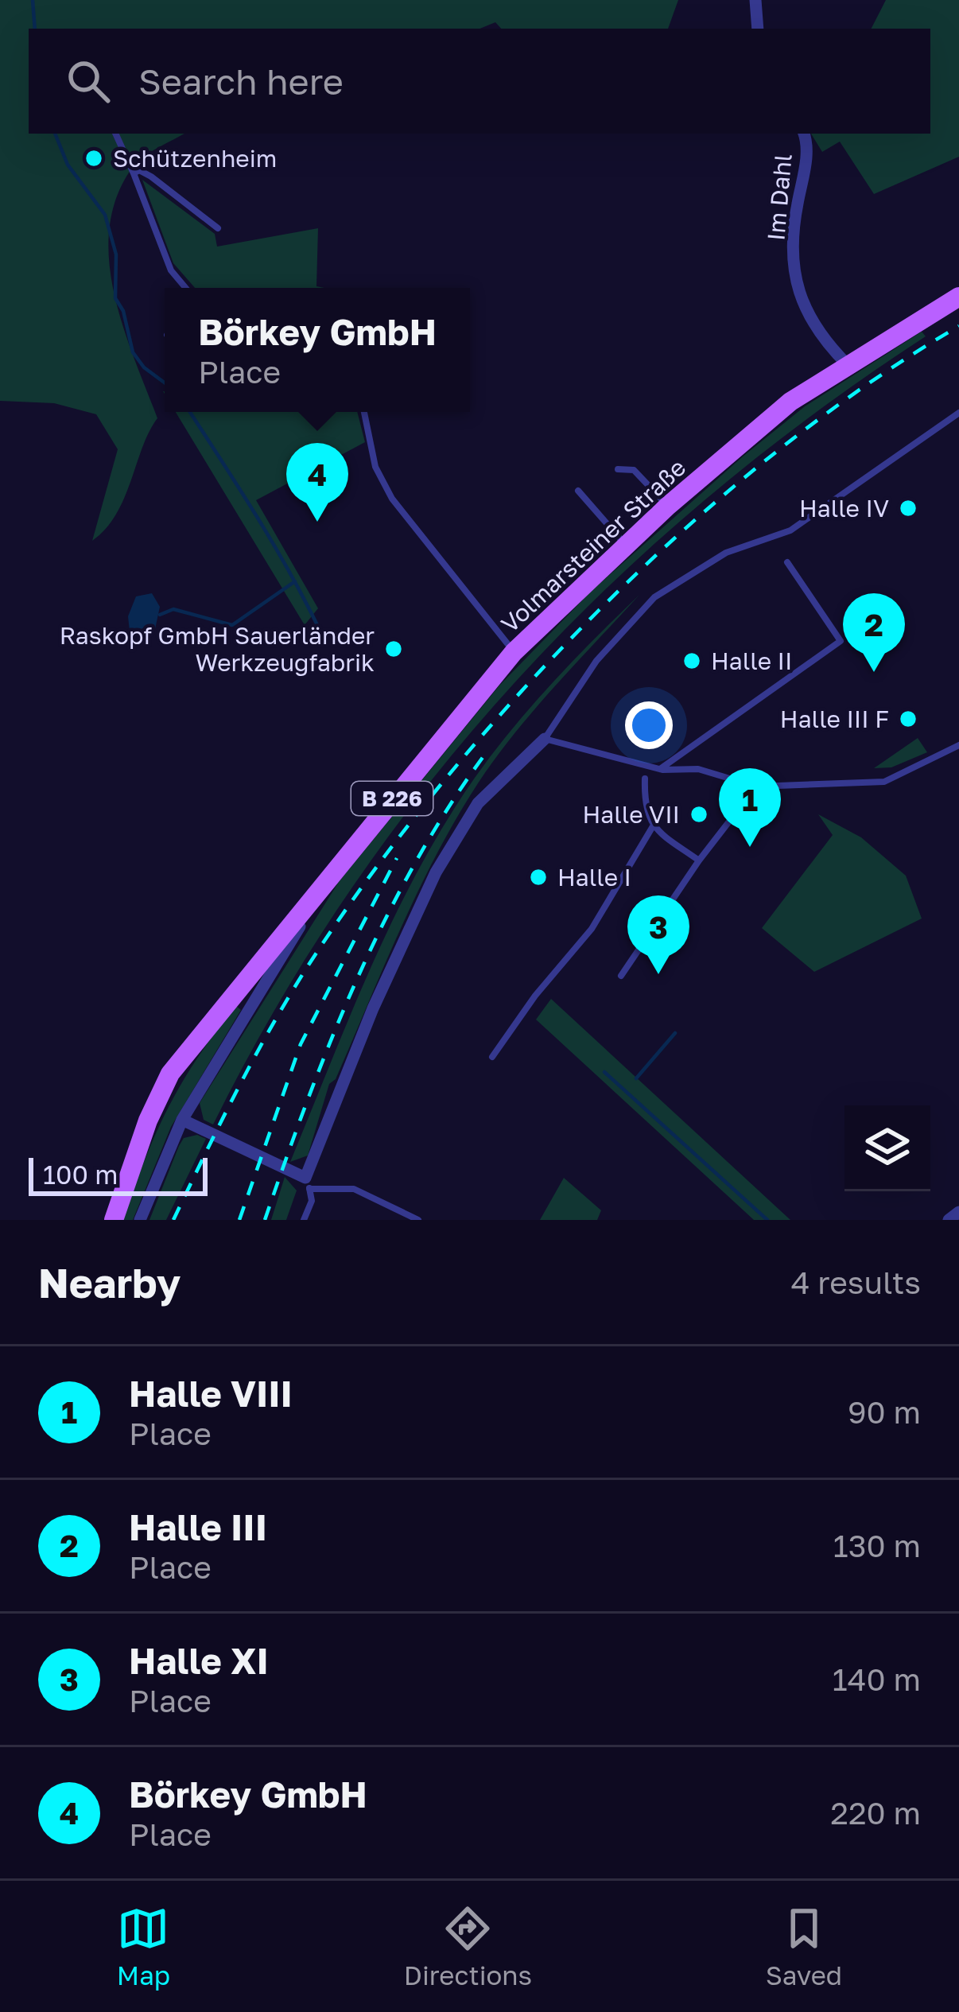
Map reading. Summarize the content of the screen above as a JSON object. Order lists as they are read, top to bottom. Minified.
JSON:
{"streets":{"main road":["Volmarsteiner Straße","B 226"],"street":["Im Dahl"]},"crossings":[["Im Dahl","Volmarsteiner Straße"]],"places":["Schützenheim","Halle IV","Raskopf GmbH Sauerländer Werkzeugfabrik","Halle II","Halle III F","Halle VII","Halle I"],"scale_bar":"100 m","page":{"search":"Search here","popup":["Börkey GmbH","Place"],"pins":["4","2","1","3"],"scale":"100 m","heading":["Nearby","4 results"],"list":[{"mark":"1","name":"Halle VIII","note":"Place","value":"90 m"},{"mark":"2","name":"Halle III","note":"Place","value":"130 m"},{"mark":"3","name":"Halle XI","note":"Place","value":"140 m"},{"mark":"4","name":"Börkey GmbH","note":"Place","value":"220 m"}],"nav":["Map","Directions","Saved"]}}
